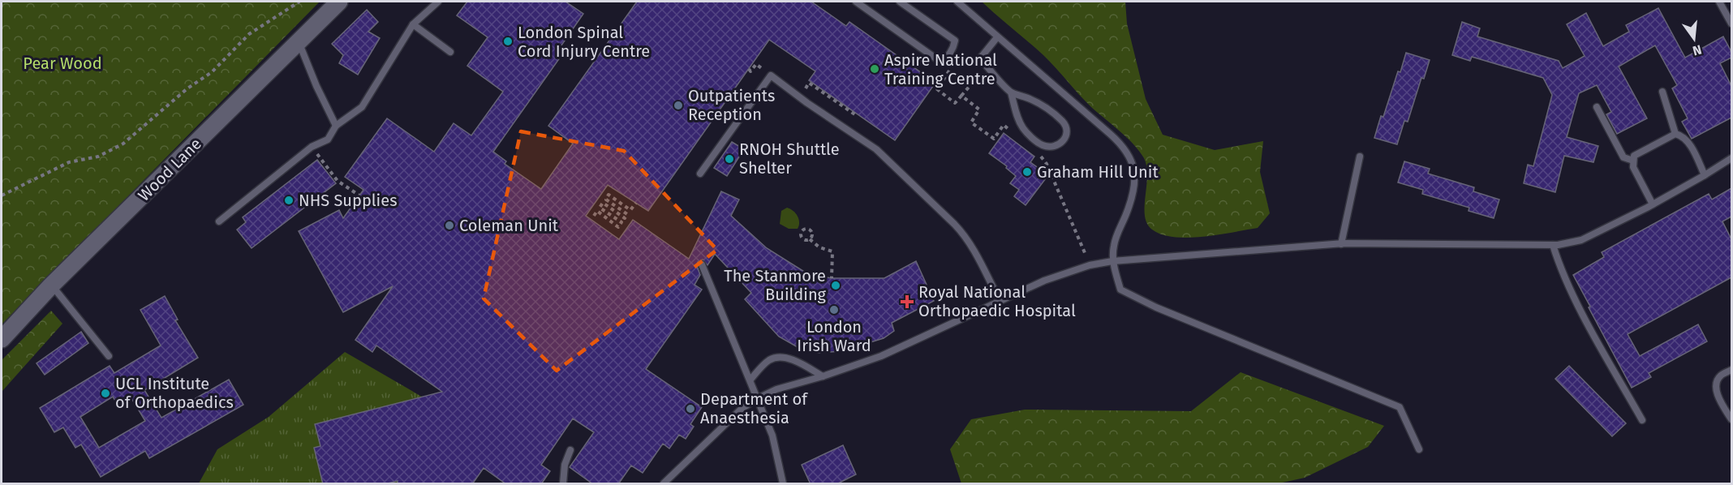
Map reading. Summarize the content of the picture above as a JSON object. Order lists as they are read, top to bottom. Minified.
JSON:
{"streets":{"street":["Wood Lane"]},"parks":["Pear Wood"],"places":{"other":["London Spinal Cord Injury Centre","Aspire National Training Centre","Outpatients Reception","RNOH Shuttle Shelter","Graham Hill Unit","NHS Supplies","Coleman Unit","The Stanmore Building","London Irish Ward","UCL Institute of Orthopaedics","Department of Anaesthesia"],"health":["Royal National Orthopaedic Hospital"]},"north":"bottom"}
